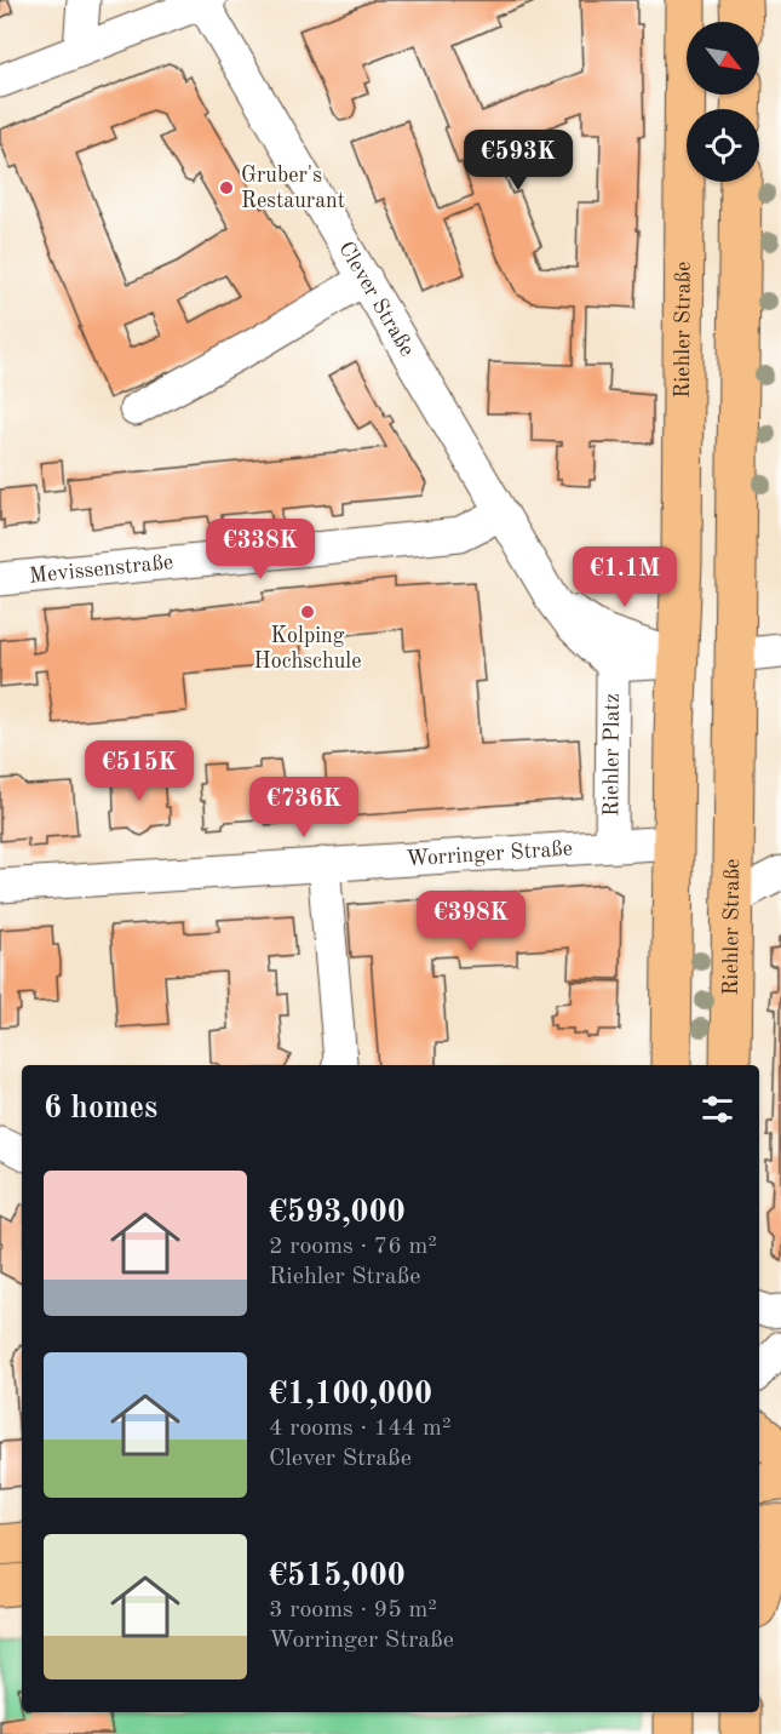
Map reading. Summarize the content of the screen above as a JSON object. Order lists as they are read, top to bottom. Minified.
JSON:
{"streets":{"main road":["Riehler Straße"],"street":["Clever Straße","Mevissenstraße","Riehler Platz","Worringer Straße"]},"crossings":[["Clever Straße","Riehler Straße"],["Clever Straße","Mevissenstraße"],["Clever Straße","Riehler Platz"],["Riehler Straße","Worringer Straße"],["Riehler Platz","Worringer Straße"]],"places":["Gruber's Restaurant","Kolping Hochschule"],"north":"bottom right","page":{"price":["€593K","€338K","€1.1M","€515K","€736K","€398K"],"heading":"6 homes","list":[{"name":"€593,000","note":"2 rooms · 76 m² · Riehler Straße"},{"name":"€1,100,000","note":"4 rooms · 144 m² · Clever Straße"},{"name":"€515,000","note":"3 rooms · 95 m² · Worringer Straße"}]}}
